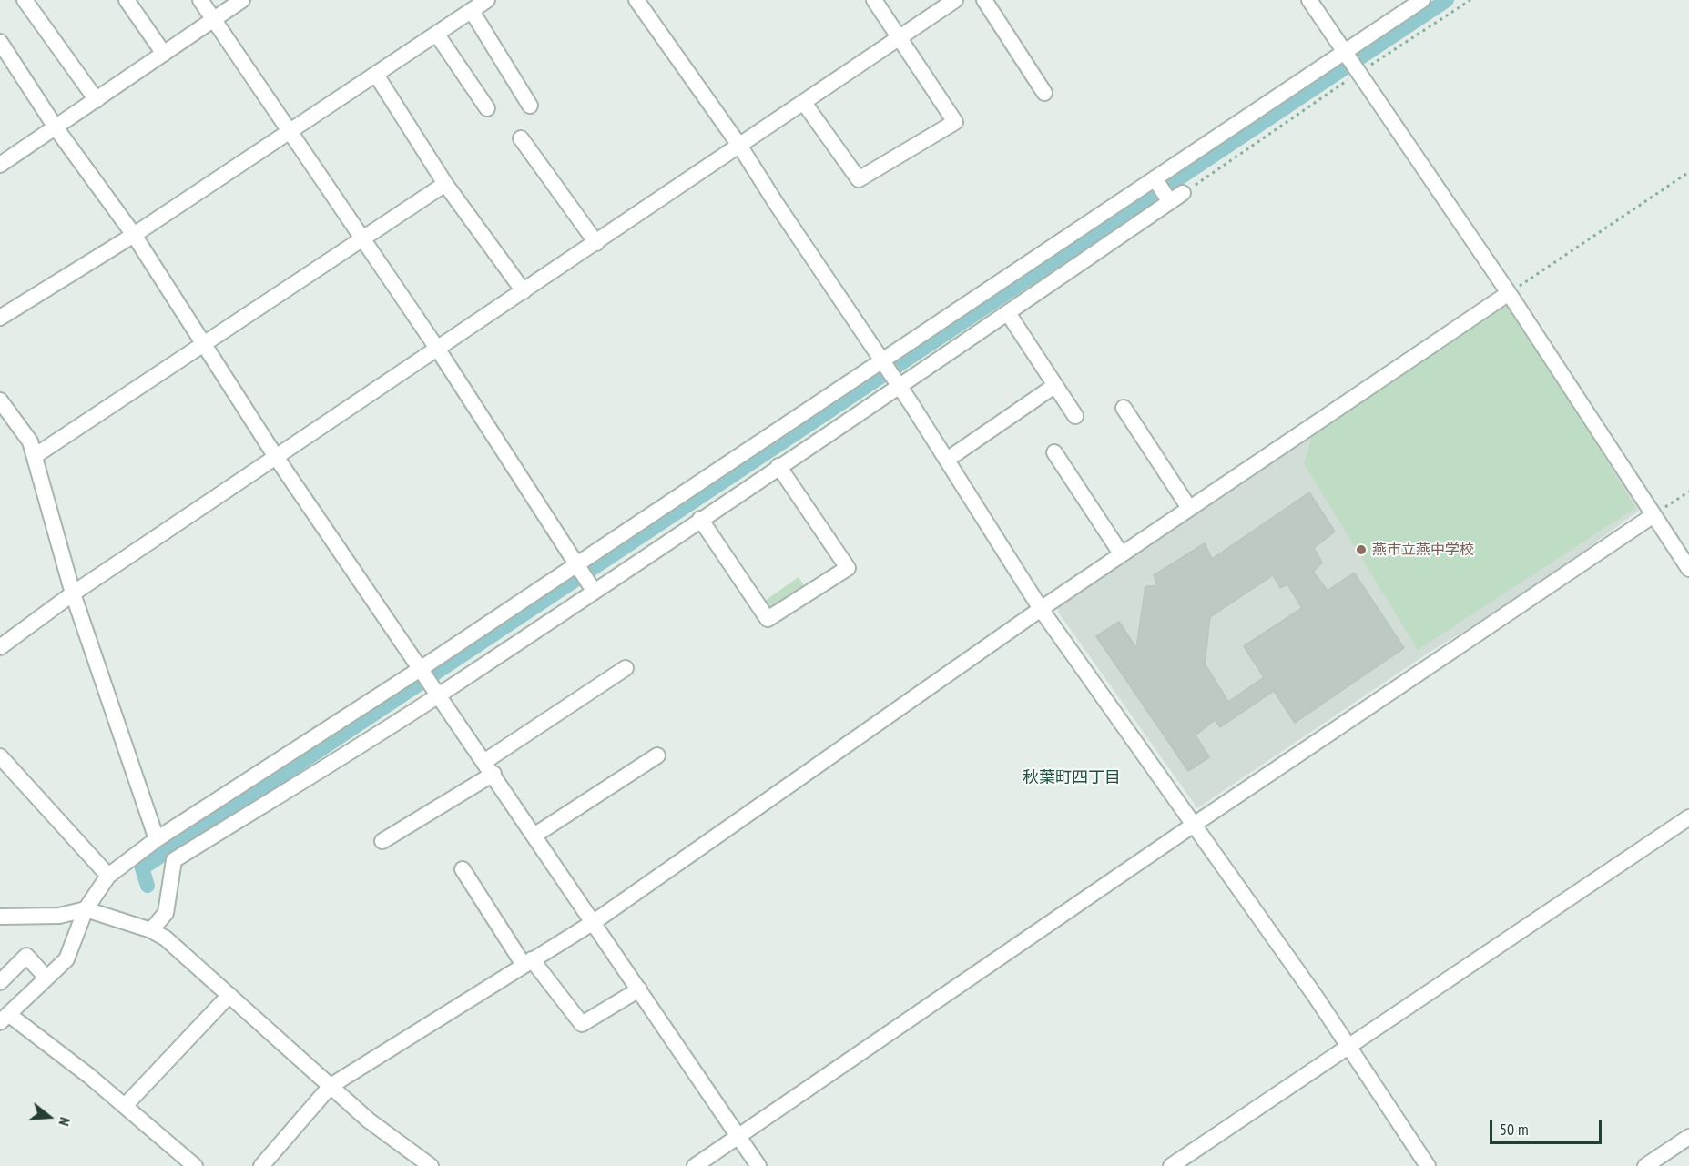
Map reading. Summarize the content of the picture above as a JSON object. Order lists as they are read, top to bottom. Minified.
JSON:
{"districts":["秋葉町四丁目"],"places":["燕市立燕中学校"],"scale_bar":"50 m","north":"right"}
